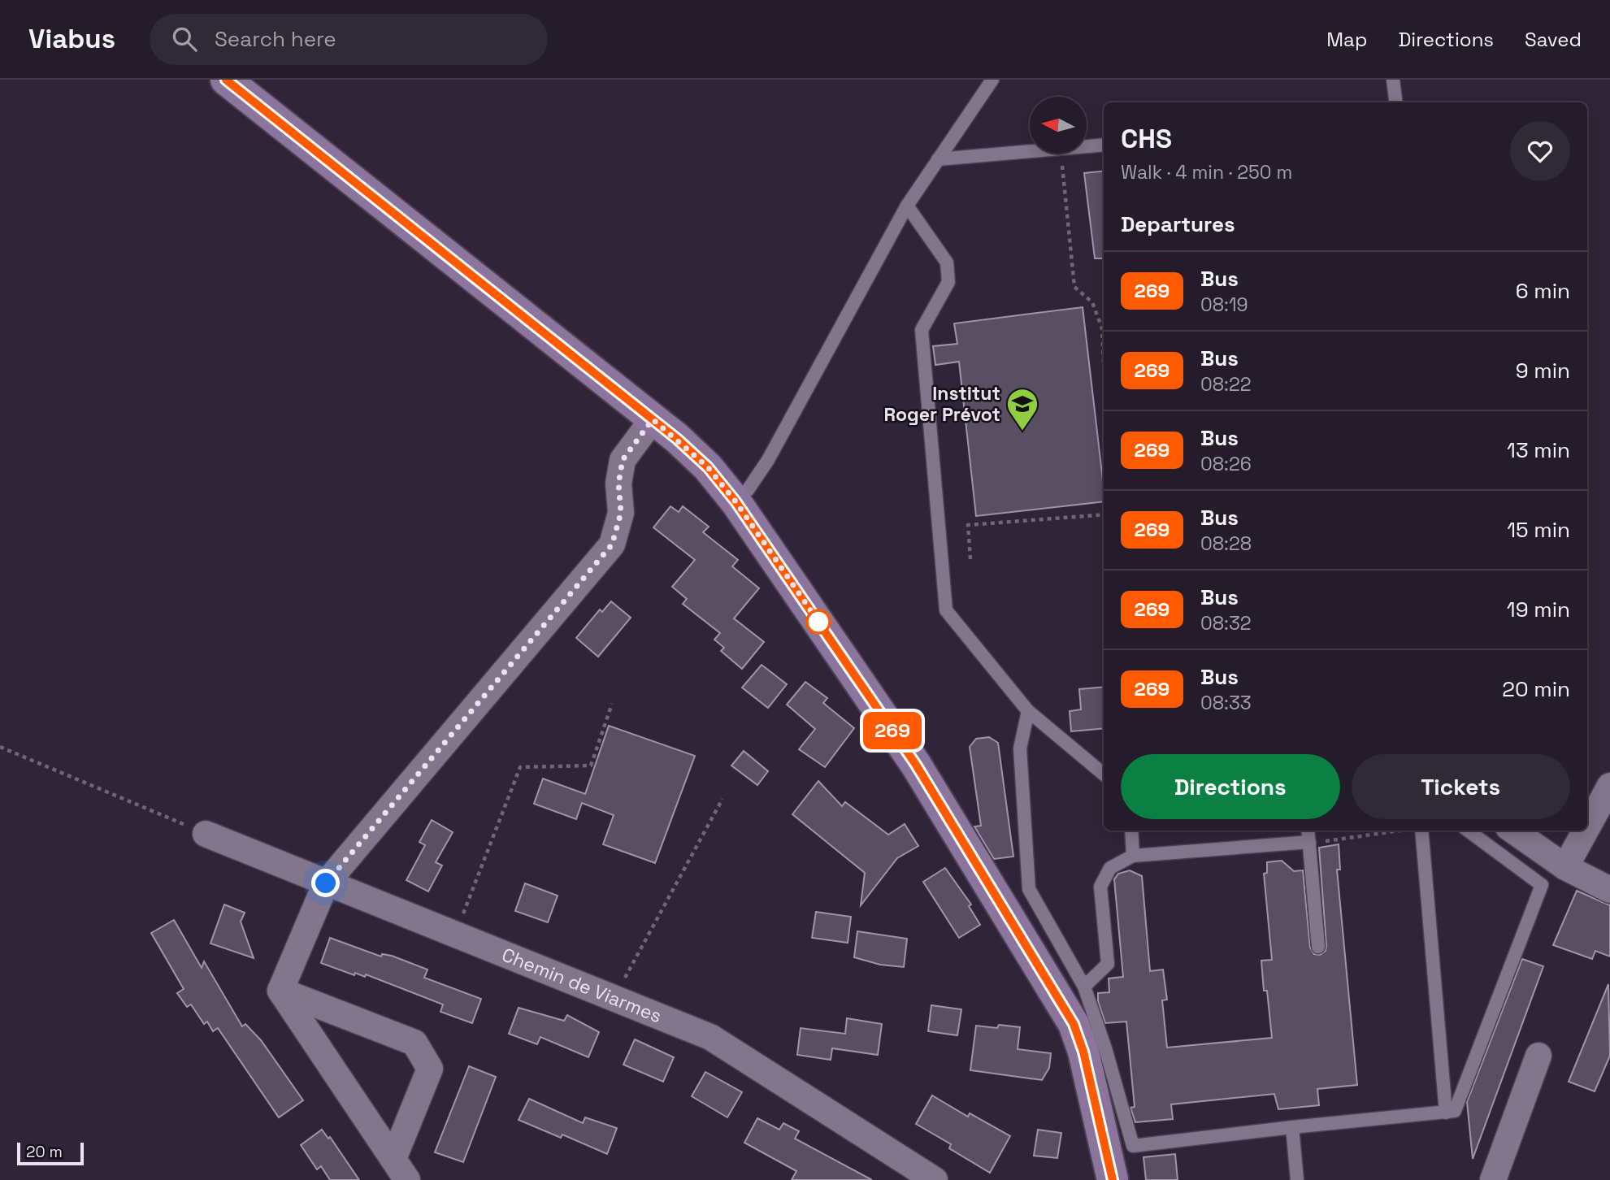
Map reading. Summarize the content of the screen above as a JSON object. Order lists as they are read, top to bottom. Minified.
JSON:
{"streets":{"street":["Chemin de Viarmes"]},"places":{"school or university":["Institut Roger Prévot"]},"lines":["bus line 269"],"scale_bar":"20 m","north":"left","page":{"header":"Viabus","search":"Search here","nav":["Map","Directions","Saved"],"on_map":"269","heading":[["CHS","Walk · 4 min · 250 m"],"Departures"],"list":[{"mark":"269","name":"Bus","note":"08:19","value":"6 min"},{"mark":"269","name":"Bus","note":"08:22","value":"9 min"},{"mark":"269","name":"Bus","note":"08:26","value":"13 min"},{"mark":"269","name":"Bus","note":"08:28","value":"15 min"},{"mark":"269","name":"Bus","note":"08:32","value":"19 min"},{"mark":"269","name":"Bus","note":"08:33","value":"20 min"}],"buttons":["Directions","Tickets"],"scale":"20 m"}}
